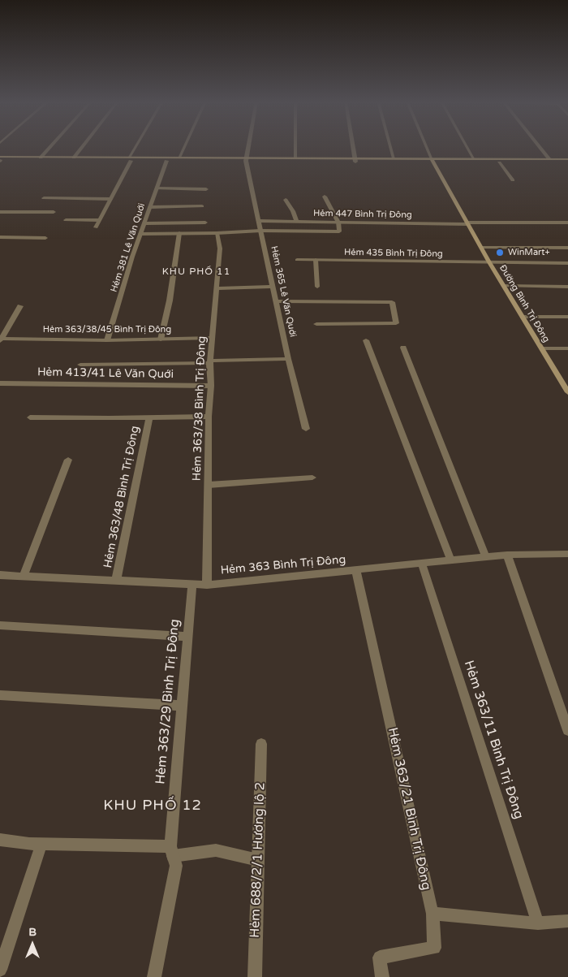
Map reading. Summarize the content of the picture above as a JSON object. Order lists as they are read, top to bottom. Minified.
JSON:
{"streets":{"main road":["Đường Bình Trị Đông"],"street":["Hẻm 447 Bình Trị Đông","Hẻm 381 Lê Văn Quới","Hẻm 435 Bình Trị Đông","Hẻm 365 Lê Văn Quới","Hẻm 363/38/45 Bình Trị Đông","Hẻm 413/41 Lê Văn Quới","Hẻm 363/38 Bình Trị Đông","Hẻm 363/48 Bình Trị Đông","Hẻm 363 Bình Trị Đông","Hẻm 363/29 Bình Trị Đông","Hẻm 363/11 Bình Trị Đông","Hẻm 363/21 Bình Trị Đông","Hẻm 688/2/1 Hương lộ 2"]},"crossings":[["Hẻm 447 Bình Trị Đông","Hẻm 365 Lê Văn Quới"],["Hẻm 447 Bình Trị Đông","Đường Bình Trị Đông"],["Hẻm 381 Lê Văn Quới","Hẻm 363/38/45 Bình Trị Đông"],["Hẻm 435 Bình Trị Đông","Đường Bình Trị Đông"],["Hẻm 363/38/45 Bình Trị Đông","Hẻm 363/38 Bình Trị Đông"],["Hẻm 413/41 Lê Văn Quới","Hẻm 363/38 Bình Trị Đông"],["Hẻm 363/38 Bình Trị Đông","Hẻm 363 Bình Trị Đông"],["Hẻm 363/48 Bình Trị Đông","Hẻm 363 Bình Trị Đông"],["Hẻm 363 Bình Trị Đông","Hẻm 363/29 Bình Trị Đông"],["Hẻm 363 Bình Trị Đông","Hẻm 363/11 Bình Trị Đông"],["Hẻm 363 Bình Trị Đông","Hẻm 363/21 Bình Trị Đông"]],"districts":["KHU PHỐ 11","KHU PHỐ 12"],"places":["WinMart+"],"north":"top"}
